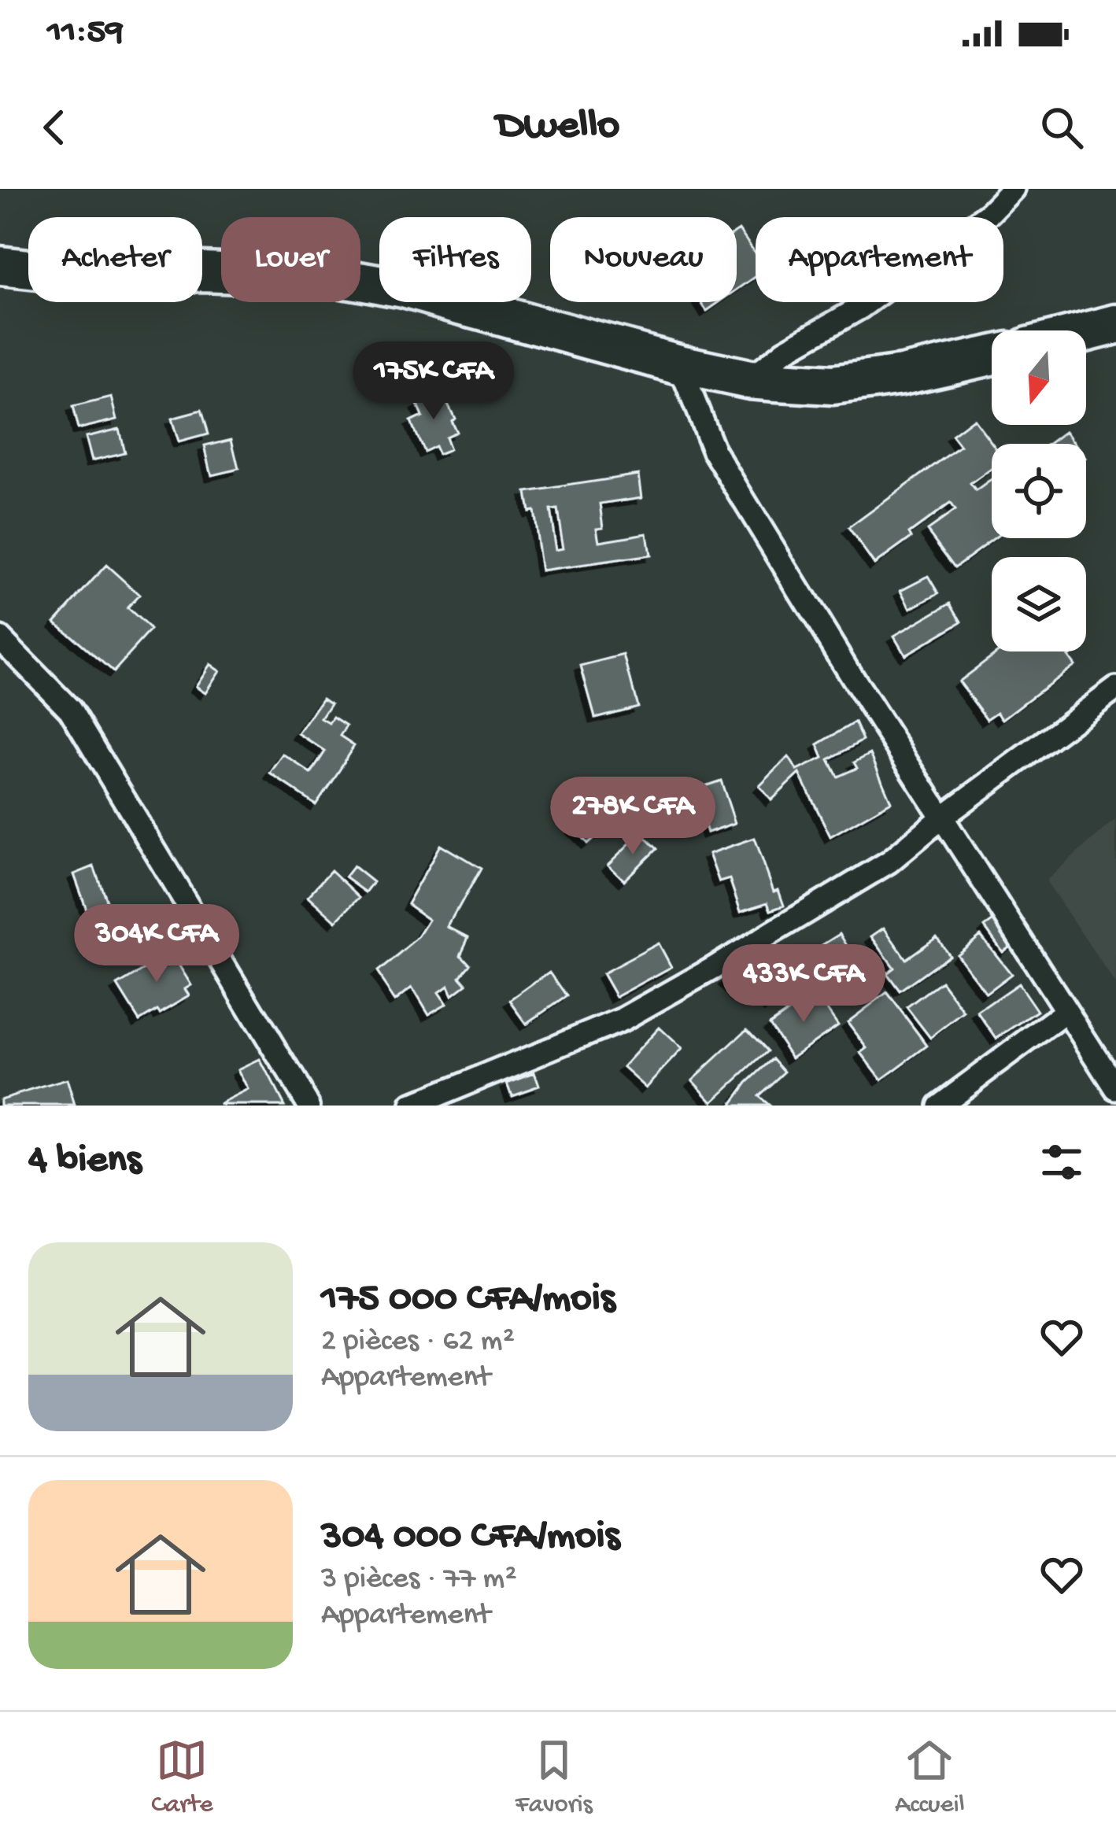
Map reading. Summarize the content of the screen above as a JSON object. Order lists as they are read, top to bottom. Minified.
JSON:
{"north":"bottom","page":{"status":"11:59","header":"Dwello","chip":["Acheter","Louer","Filtres","Nouveau","Appartement"],"price":["175K CFA","278K CFA","304K CFA","433K CFA"],"heading":"4 biens","list":[{"name":"175 000 CFA/mois","note":"2 pièces · 62 m² · Appartement"},{"name":"304 000 CFA/mois","note":"3 pièces · 77 m² · Appartement"}],"tabs":["Carte","Favoris","Accueil"]}}
